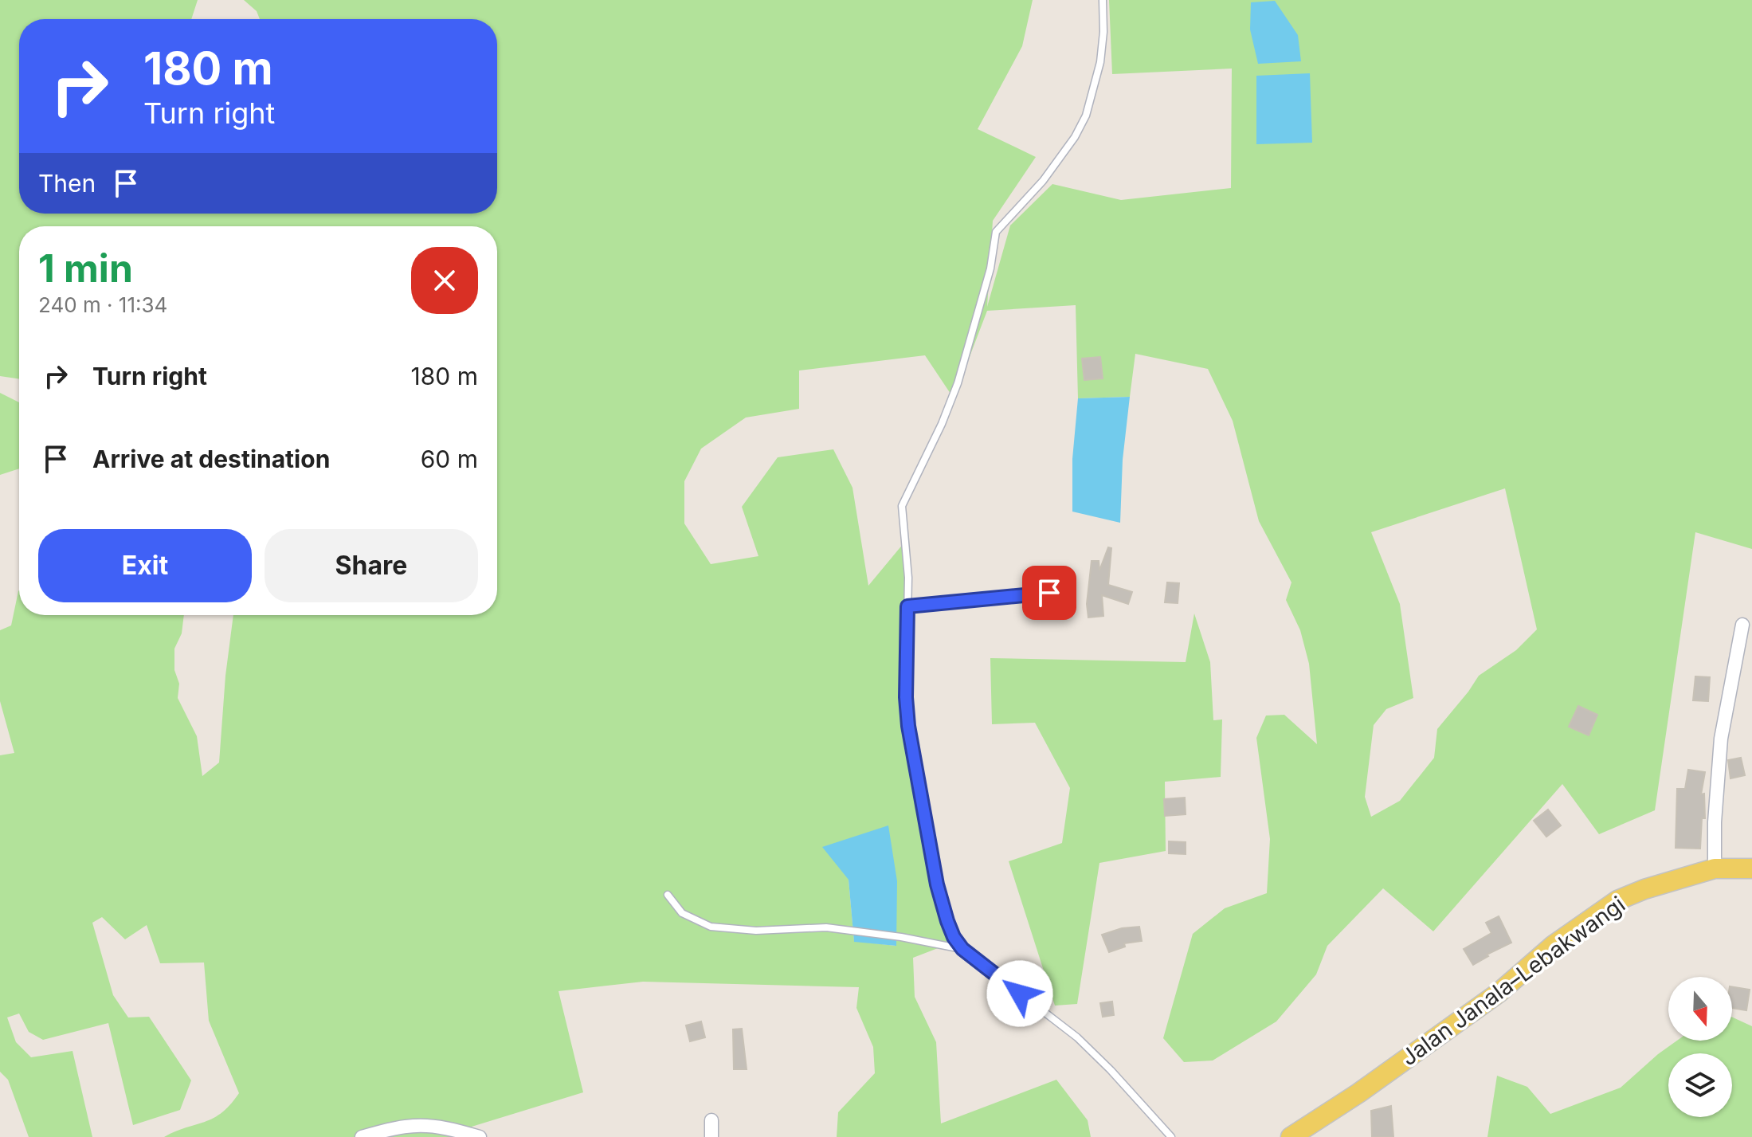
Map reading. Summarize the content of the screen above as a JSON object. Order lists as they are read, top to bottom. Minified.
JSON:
{"streets":{"main road":["Jalan Janala–Lebakwangi"]},"north":"bottom","page":{"turn":["180 m","Turn right"],"then":"Then","heading":["1 min","240 m · 11:34"],"list":[{"name":"Turn right","value":"180 m"},{"name":"Arrive at destination","value":"60 m"}],"buttons":["Exit","Share"]}}
